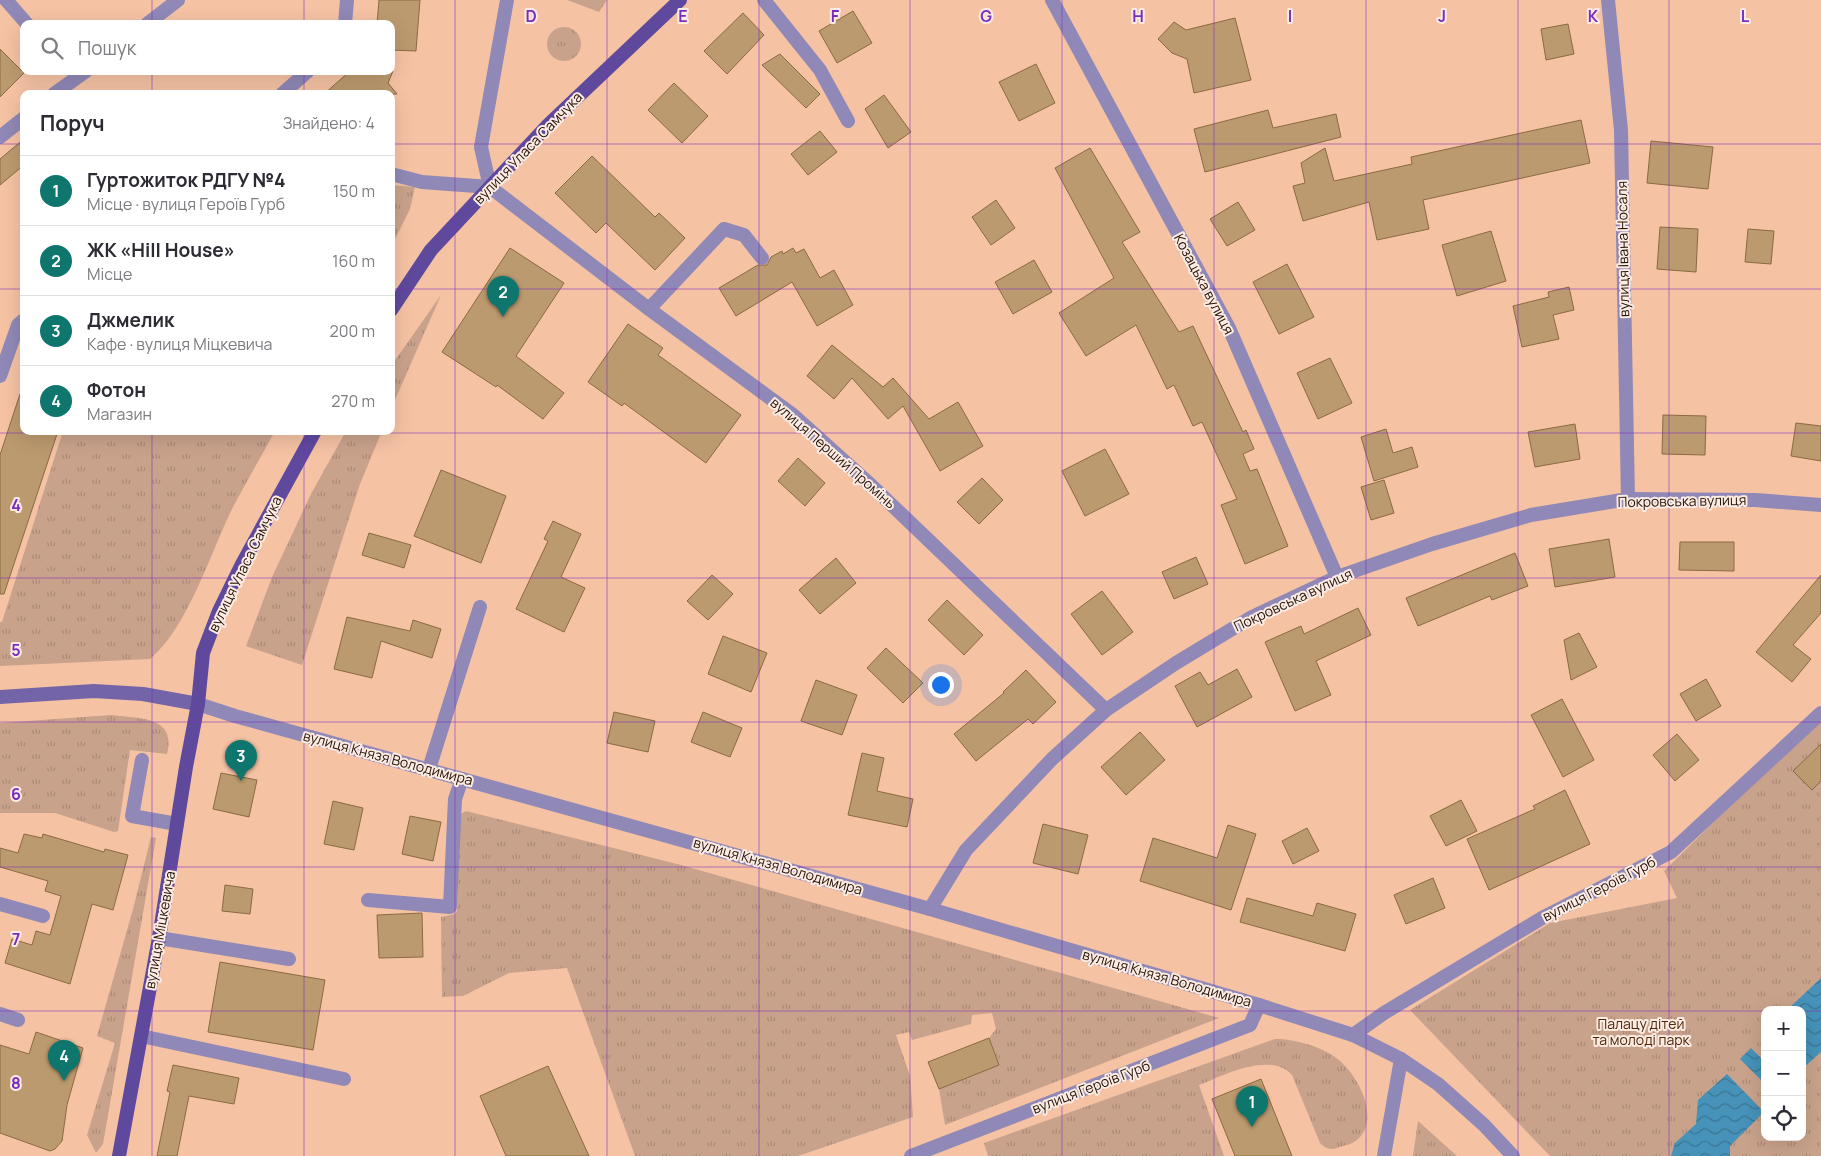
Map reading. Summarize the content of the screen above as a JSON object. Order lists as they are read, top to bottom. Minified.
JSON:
{"streets":{"main road":["вулиця Уласа Самчука","вулиця Князя Володимира","вулиця Міцкевича"],"street":["вулиця Івана Носаля","Козацька вулиця","вулиця Перший Промінь","Покровська вулиця","вулиця Героїв Гурб"]},"crossings":[["вулиця Уласа Самчука","вулиця Перший Промінь"],["вулиця Уласа Самчука","вулиця Князя Володимира"],["вулиця Уласа Самчука","вулиця Міцкевича"],["вулиця Івана Носаля","Покровська вулиця"],["Козацька вулиця","Покровська вулиця"],["вулиця Перший Промінь","Покровська вулиця"],["Покровська вулиця","вулиця Князя Володимира"],["вулиця Князя Володимира","вулиця Героїв Гурб"],["вулиця Князя Володимира","вулиця Міцкевича"]],"parks":["Палацу дітей та молоді парк"],"page":{"search":"Пошук","heading":["Поруч","Знайдено: 4"],"list":[{"mark":"1","name":"Гуртожиток РДГУ №4","note":"Місце · вулиця Героїв Гурб","value":"150 m"},{"mark":"2","name":"ЖК «Hill House»","note":"Місце","value":"160 m"},{"mark":"3","name":"Джмелик","note":"Кафе · вулиця Міцкевича","value":"200 m"},{"mark":"4","name":"Фотон","note":"Магазин","value":"270 m"}],"pins":["2","3","4","1"],"map_buttons":["+","−"]},"grid":{"columns":["D","E","F","G","H","I","J","K","L"],"rows":["4","5","6","7","8"]}}
